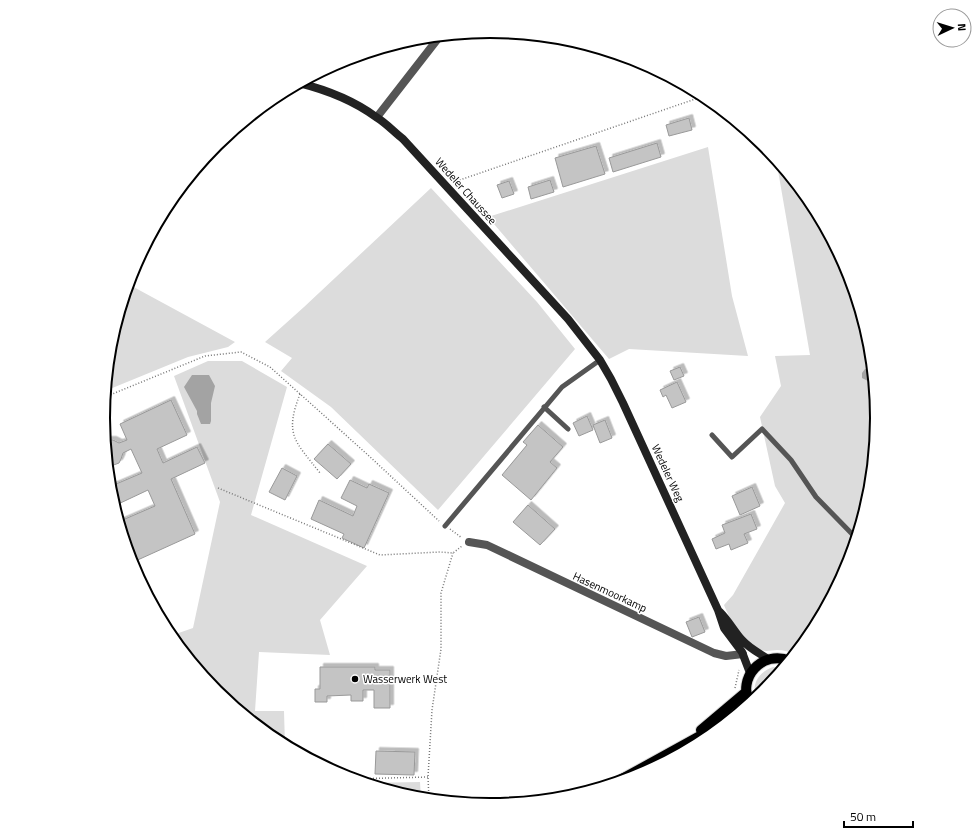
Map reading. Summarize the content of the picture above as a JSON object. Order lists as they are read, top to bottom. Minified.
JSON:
{"streets":{"main road":["Wedeler Chaussee","Wedeler Weg"],"street":["Hasenmoorkamp"]},"crossings":[["Wedeler Chaussee","Wedeler Weg"],["Wedeler Weg","Hasenmoorkamp"]],"places":["Wasserwerk West"],"scale_bar":"50 m","north":"right"}
